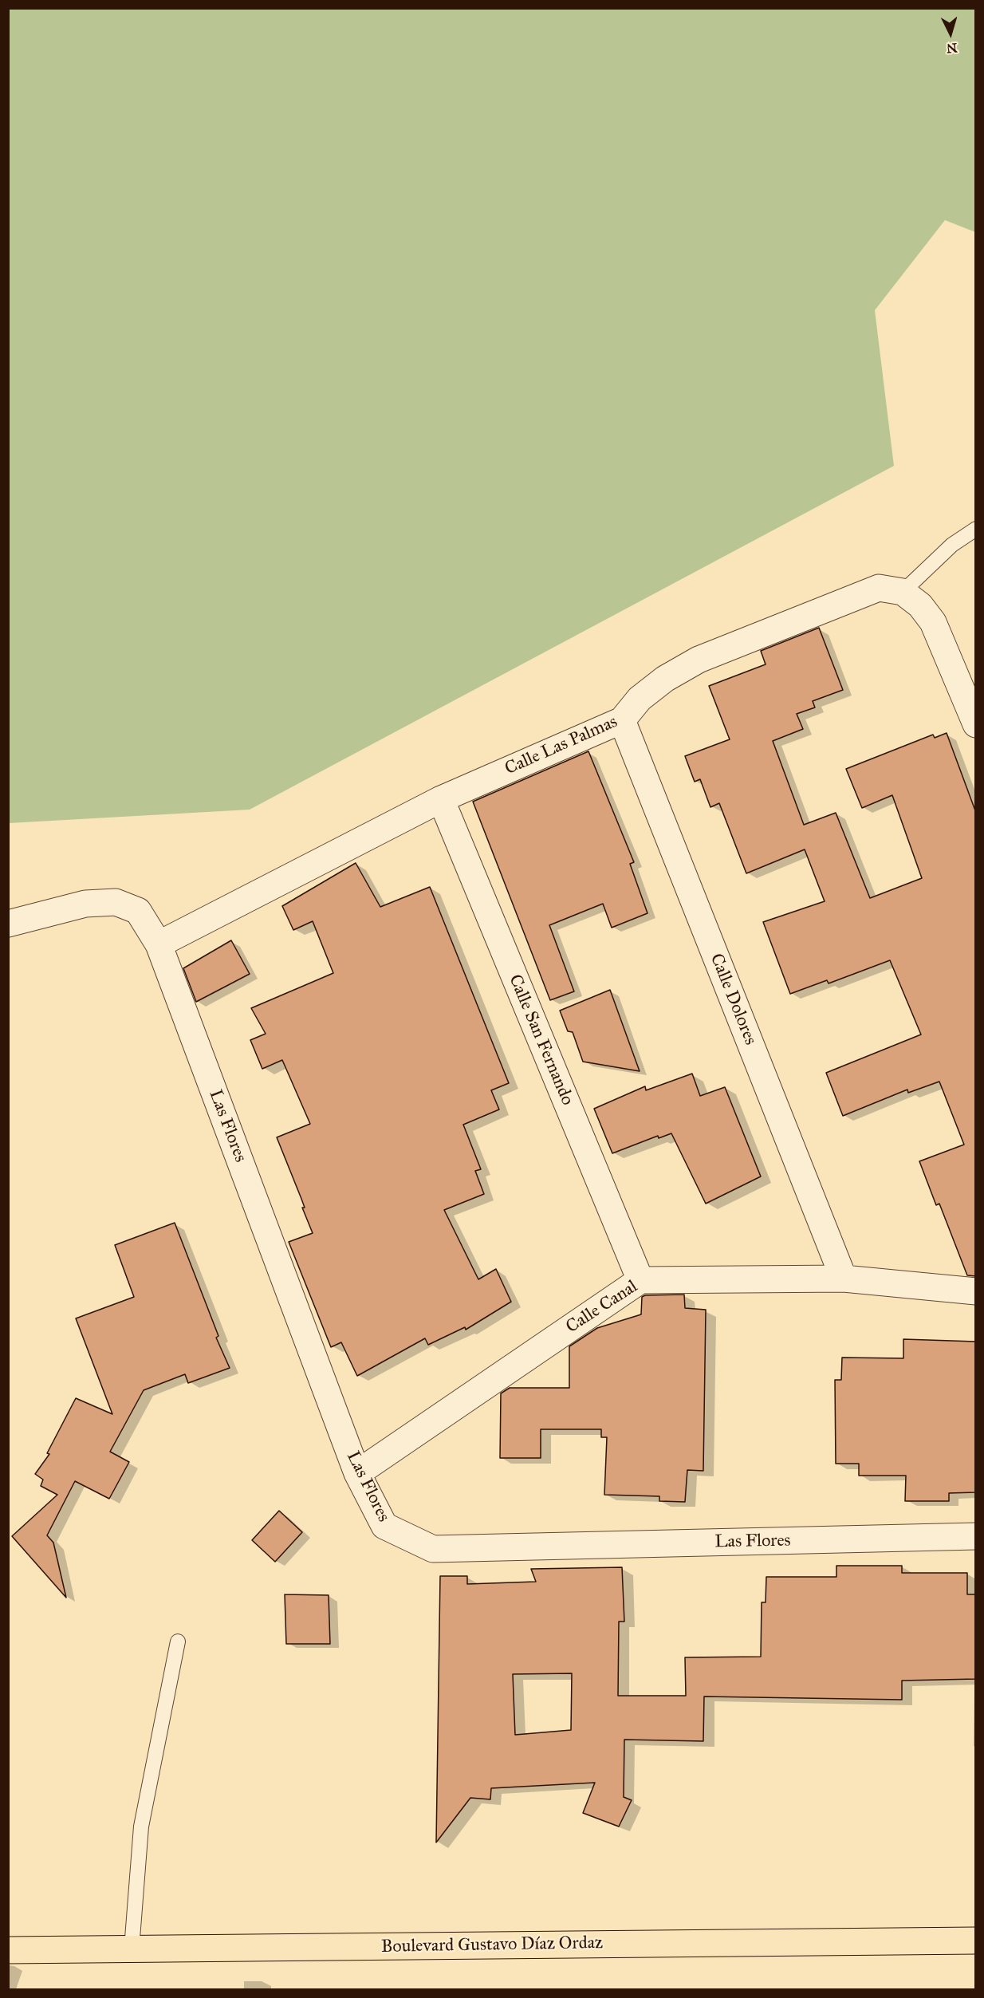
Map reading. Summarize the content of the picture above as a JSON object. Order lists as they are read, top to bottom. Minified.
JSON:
{"streets":{"main road":["Boulevard Gustavo Díaz Ordaz"],"street":["Calle Las Palmas","Calle Dolores","Calle San Fernando","Las Flores","Calle Canal"]},"crossings":[["Calle Las Palmas","Calle Dolores"],["Calle Las Palmas","Calle San Fernando"],["Calle Las Palmas","Las Flores"],["Calle Dolores","Calle Canal"],["Calle San Fernando","Calle Canal"],["Las Flores","Calle Canal"]],"north":"bottom"}
